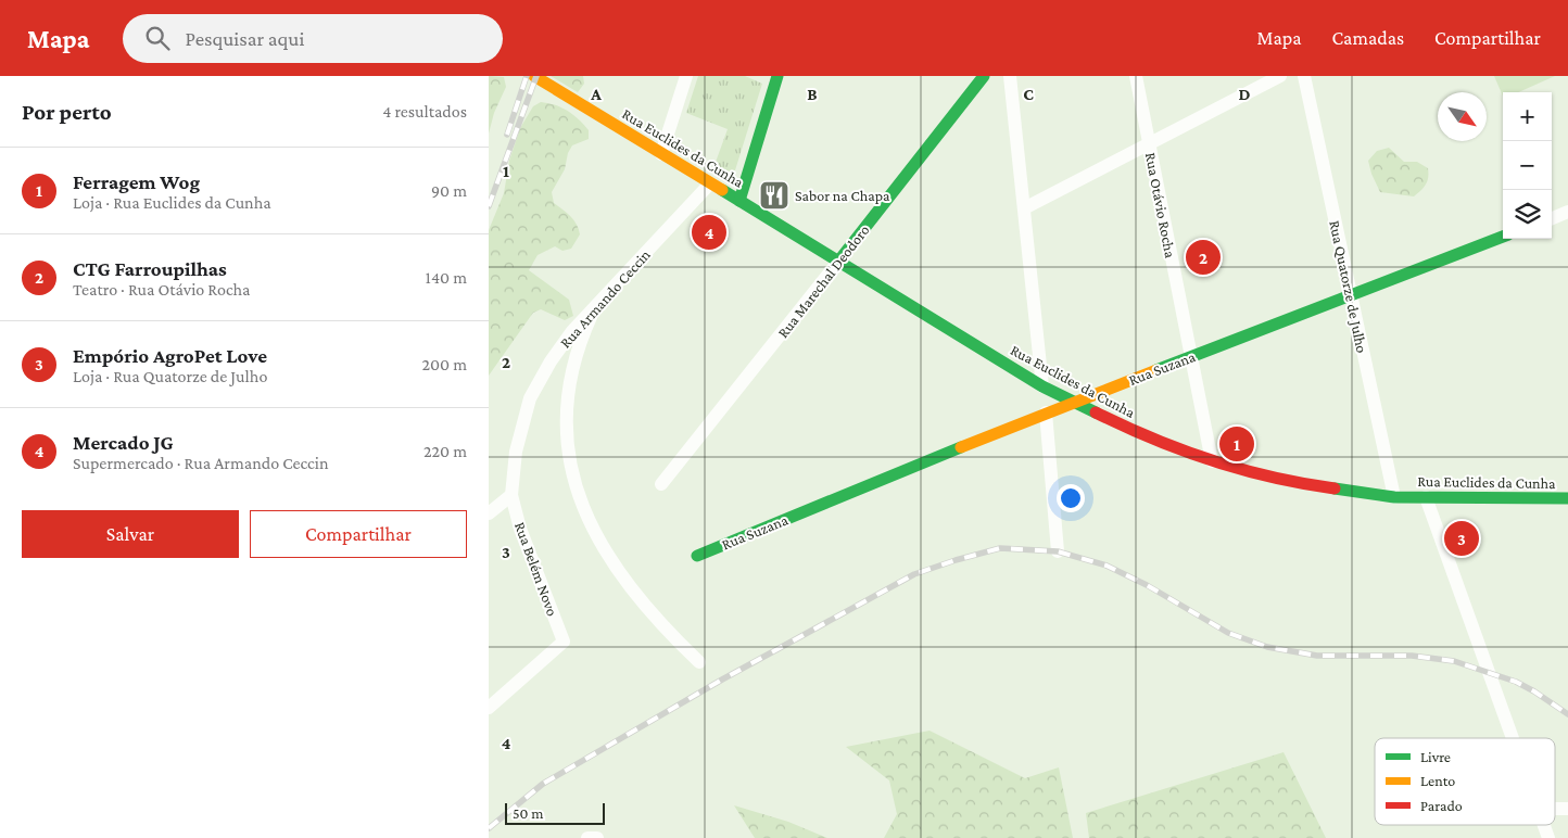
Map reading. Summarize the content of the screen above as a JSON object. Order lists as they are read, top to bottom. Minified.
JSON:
{"streets":{"street":["Rua Euclides da Cunha","Rua Otávio Rocha","Rua Marechal Deodoro","Rua Quatorze de Julho","Rua Armando Ceccin","Rua Suzana","Rua Belém Novo"]},"crossings":[["Rua Euclides da Cunha","Rua Otávio Rocha"],["Rua Euclides da Cunha","Rua Marechal Deodoro"],["Rua Euclides da Cunha","Rua Quatorze de Julho"],["Rua Euclides da Cunha","Rua Armando Ceccin"],["Rua Euclides da Cunha","Rua Suzana"],["Rua Otávio Rocha","Rua Suzana"],["Rua Quatorze de Julho","Rua Suzana"],["Rua Armando Ceccin","Rua Belém Novo"]],"places":{"restaurant":["Sabor na Chapa"]},"legend":["Livre","Lento","Parado"],"scale_bar":"50 m","north":"bottom right","page":{"header":"Mapa","search":"Pesquisar aqui","nav":["Mapa","Camadas","Compartilhar"],"heading":["Por perto","4 resultados"],"map_buttons":["+","−"],"list":[{"mark":"1","name":"Ferragem Wog","note":"Loja · Rua Euclides da Cunha","value":"90 m"},{"mark":"2","name":"CTG Farroupilhas","note":"Teatro · Rua Otávio Rocha","value":"140 m"},{"mark":"3","name":"Empório AgroPet Love","note":"Loja · Rua Quatorze de Julho","value":"200 m"},{"mark":"4","name":"Mercado JG","note":"Supermercado · Rua Armando Ceccin","value":"220 m"}],"pins":["4","2","1","3"],"buttons":["Salvar","Compartilhar"],"scale":"50 m"},"grid":{"columns":["A","B","C","D"],"rows":["1","2","3","4"]}}
